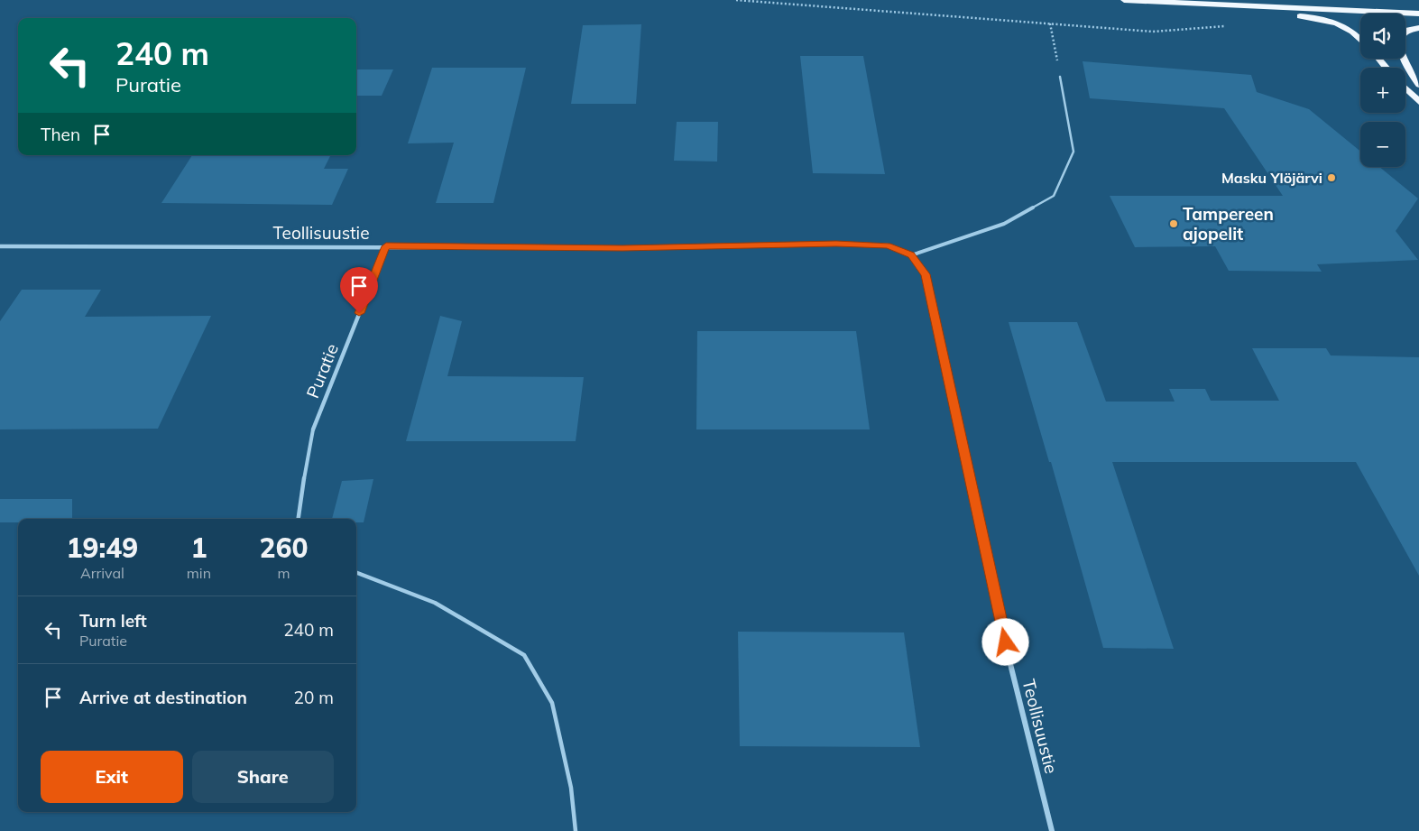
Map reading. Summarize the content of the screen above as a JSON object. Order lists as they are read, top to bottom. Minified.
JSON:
{"streets":{"street":["Teollisuustie","Puratie"]},"crossings":[["Teollisuustie","Puratie"]],"places":["Masku Ylöjärvi","Tampereen ajopelit"],"page":{"map_buttons":["+","−"],"turn":["240 m","Puratie"],"then":"Then","eta":["19:49","Arrival","1","min","260","m"],"list":[{"name":"Turn left","note":"Puratie","value":"240 m"},{"name":"Arrive at destination","value":"20 m"}],"buttons":["Exit","Share"]}}
